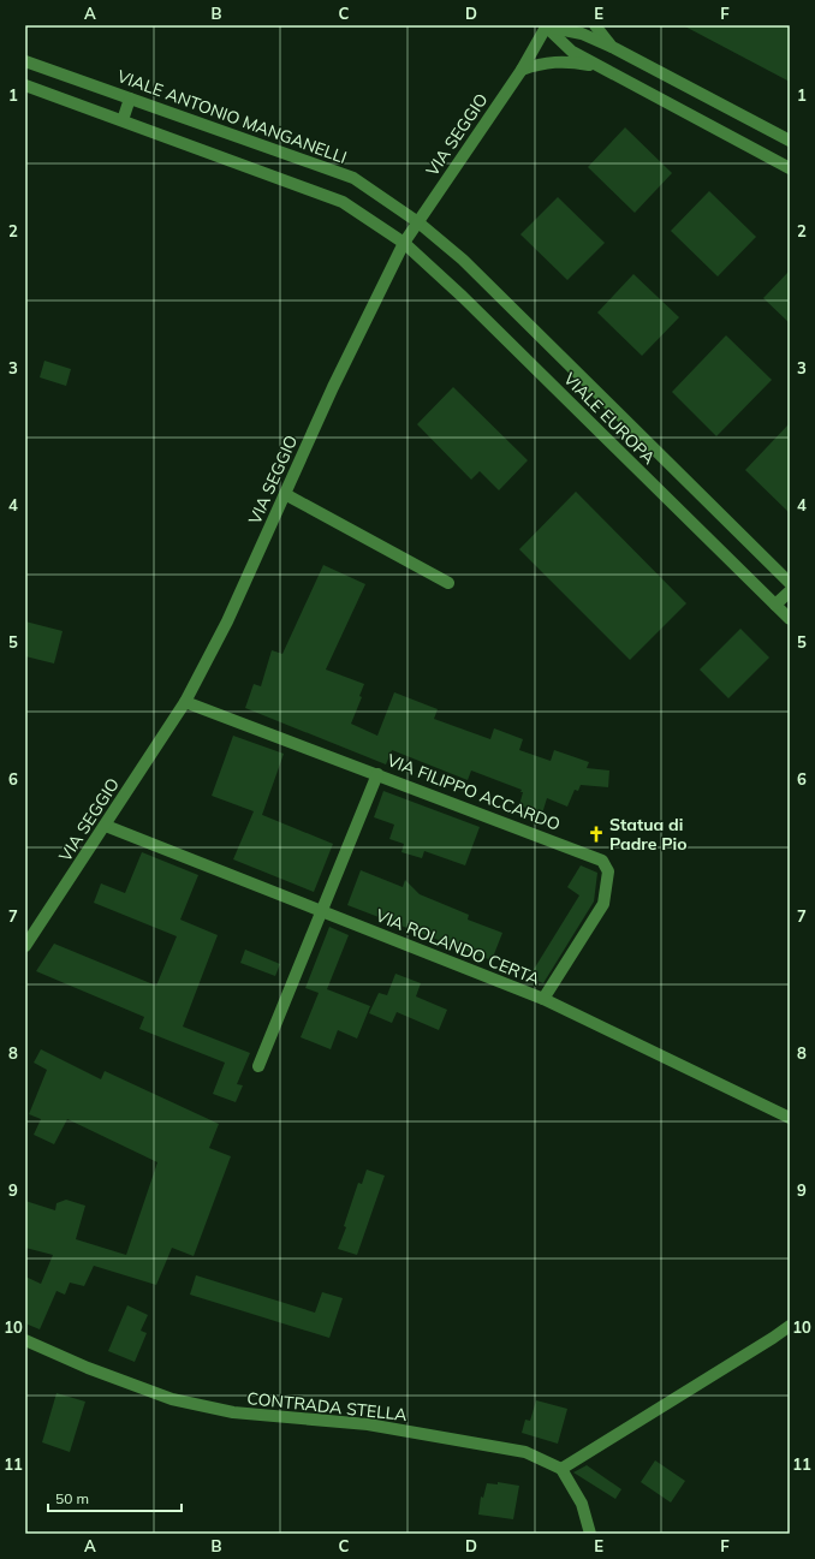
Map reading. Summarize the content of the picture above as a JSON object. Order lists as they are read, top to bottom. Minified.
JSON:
{"streets":{"street":["VIALE ANTONIO MANGANELLI","VIA SEGGIO","VIALE EUROPA","VIA FILIPPO ACCARDO","VIA ROLANDO CERTA","CONTRADA STELLA"]},"crossings":[["VIALE ANTONIO MANGANELLI","VIA SEGGIO"],["VIALE ANTONIO MANGANELLI","VIALE EUROPA"],["VIA SEGGIO","VIALE EUROPA"],["VIA SEGGIO","VIA FILIPPO ACCARDO"],["VIA SEGGIO","VIA ROLANDO CERTA"],["VIA FILIPPO ACCARDO","VIA ROLANDO CERTA"]],"places":{"church":["Statua di Padre Pio"]},"scale_bar":"50 m","grid":{"columns":["A","B","C","D","E","F"],"rows":["1","2","3","4","5","6","7","8","9","10","11"]}}
